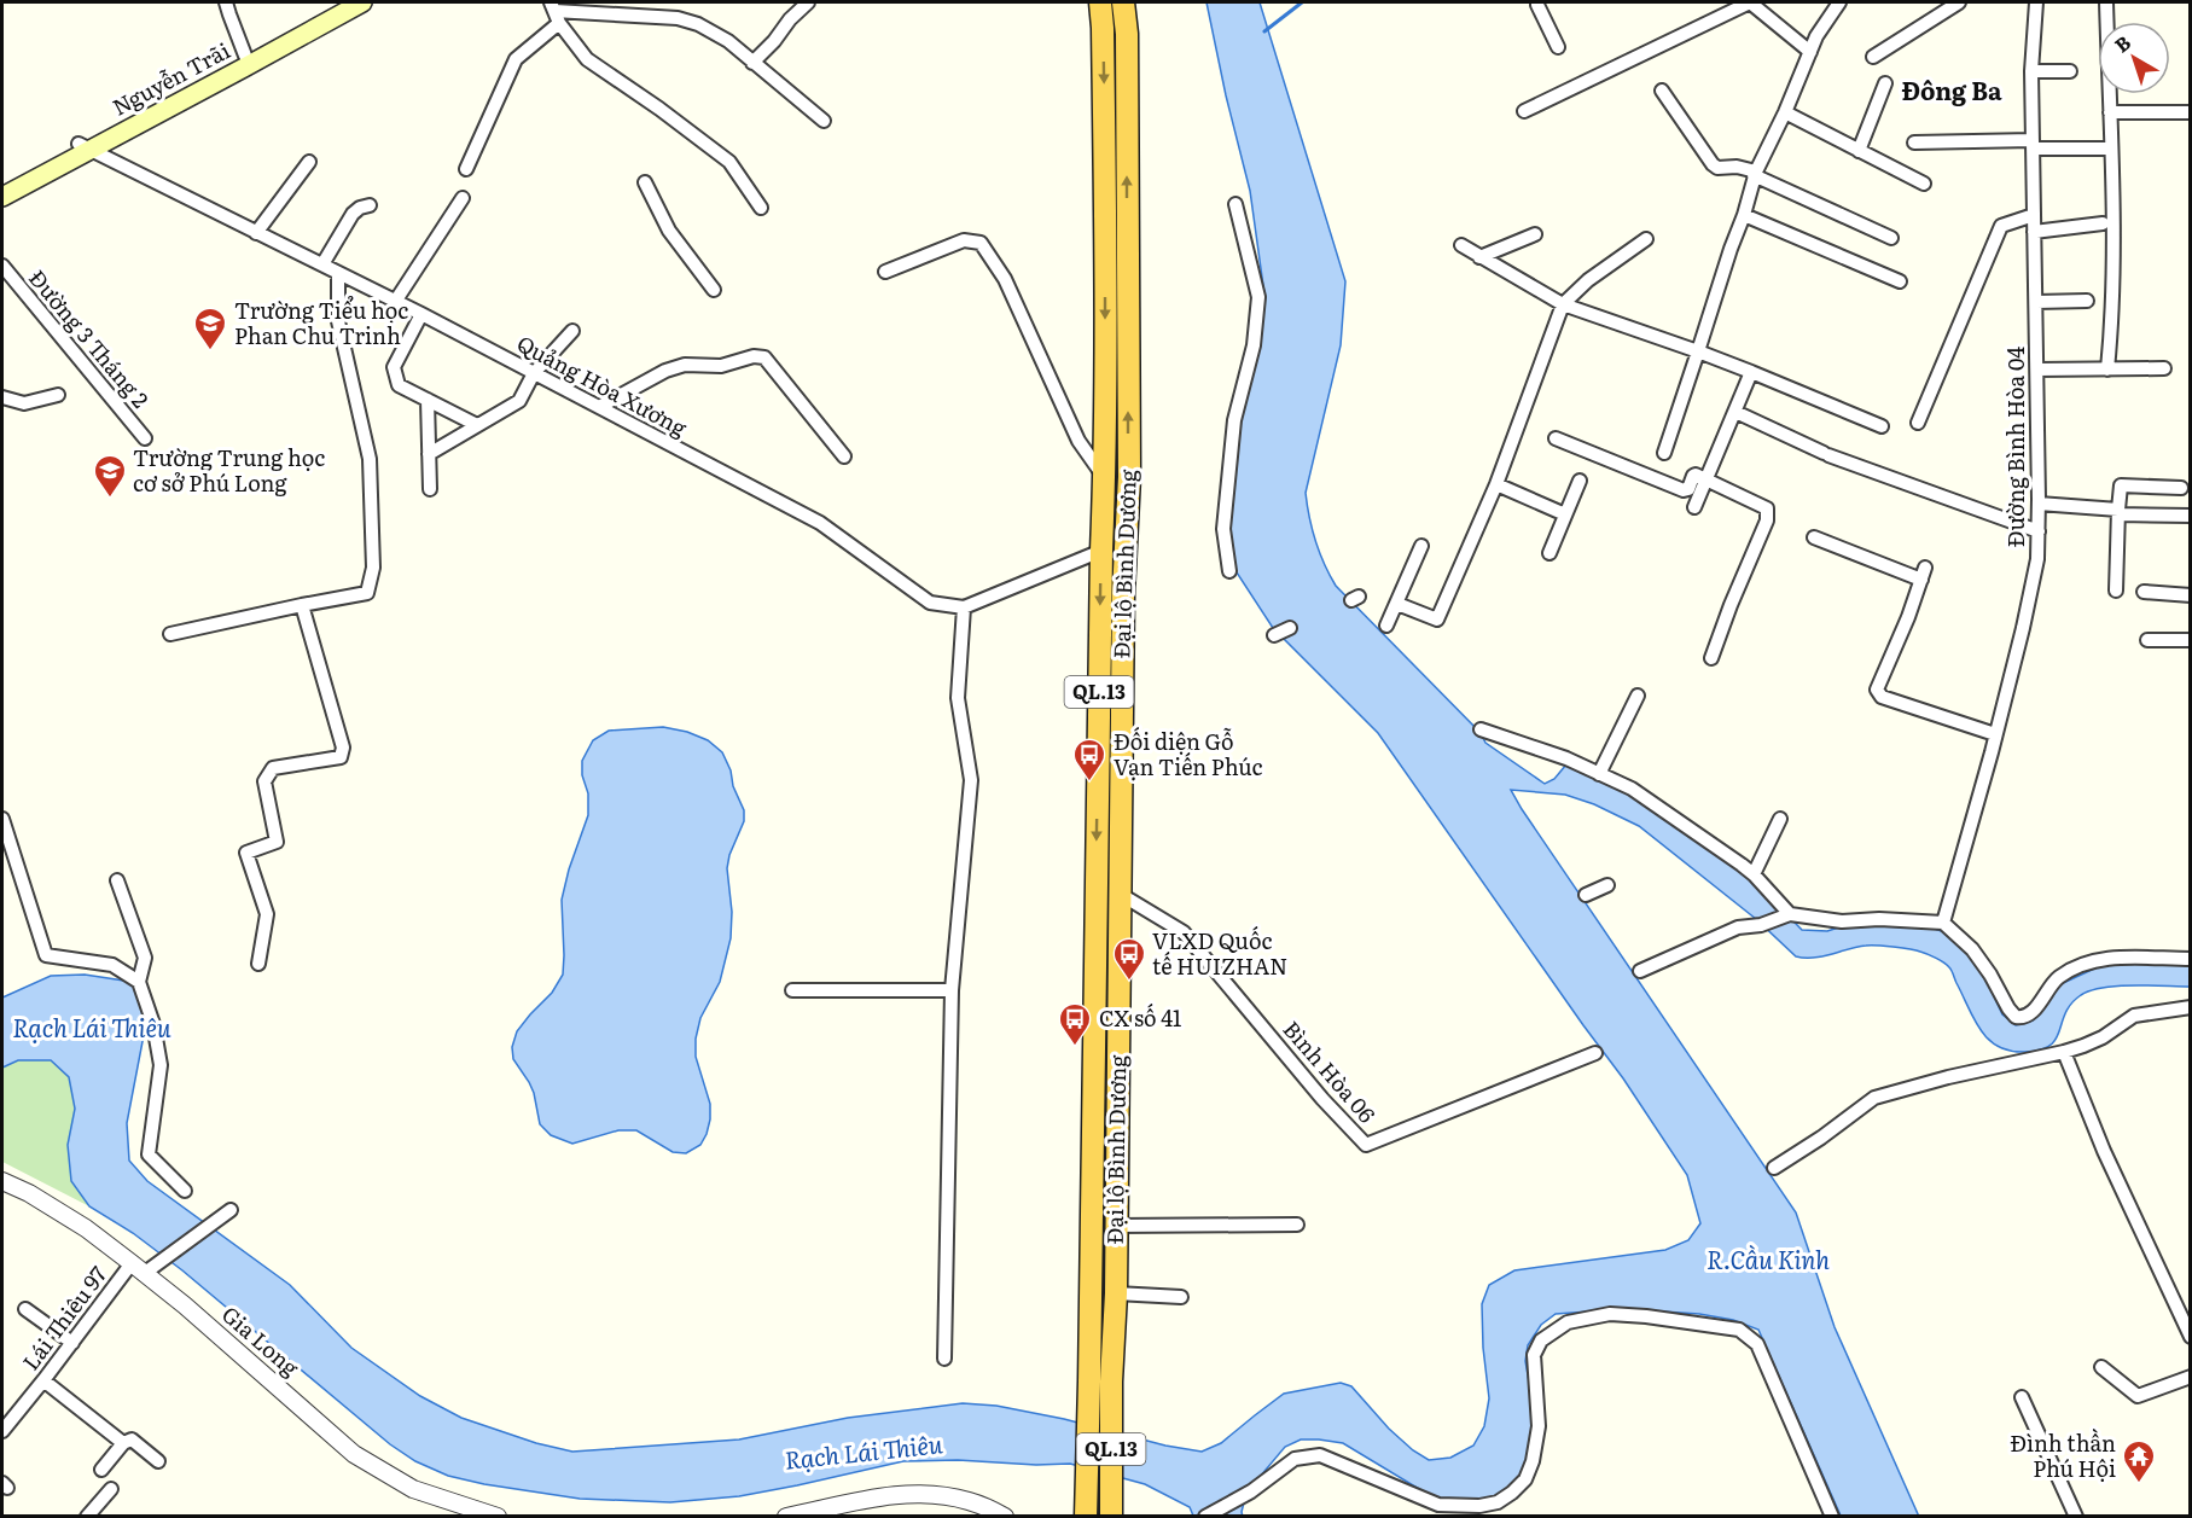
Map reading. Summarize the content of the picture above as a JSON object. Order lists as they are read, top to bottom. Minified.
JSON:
{"streets":{"highway":["Đại lộ Bình Dương","QL.13"],"main road":["Nguyễn Trãi"],"street":["Đường 3 Tháng 2","Quảng Hòa Xương","Đường Bình Hòa 04","Bình Hòa 06","Lái Thiêu 97","Gia Long"]},"crossings":[["Nguyễn Trãi","Quảng Hòa Xương"],["Đại lộ Bình Dương","Bình Hòa 06"],["Lái Thiêu 97","Gia Long"]],"districts":["Đông Ba"],"water":["Rạch Lái Thiêu","R.Cầu Kinh"],"places":{"school or university":["Trường Tiểu học Phan Chu Trinh","Trường Trung học cơ sở Phú Long"],"bus stop":["Đối diện Gỗ Vạn Tiến Phúc","VLXD Quốc tế HUIZHAN","CX số 41"],"temple":["Đình thần Phú Hội"]},"north":"top left"}
